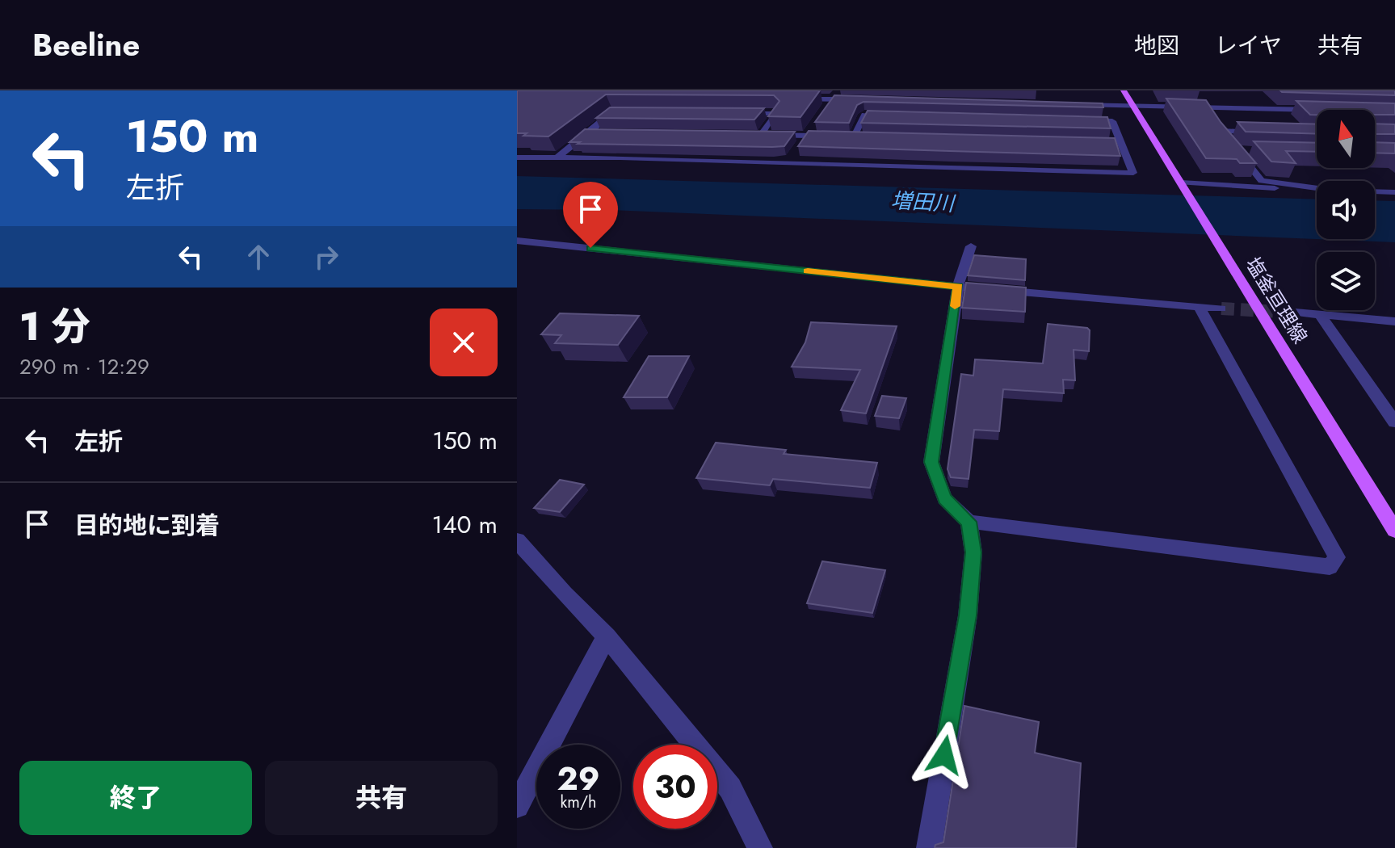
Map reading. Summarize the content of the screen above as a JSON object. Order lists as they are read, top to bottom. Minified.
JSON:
{"streets":{"main road":["塩釜亘理線"]},"water":["増田川"],"north":"top","page":{"header":"Beeline","nav":["地図","レイヤ","共有"],"turn":["150 m","左折"],"heading":["1 分","290 m · 12:29"],"list":[{"name":"左折","value":"150 m"},{"name":"目的地に到着","value":"140 m"}],"speed":"29 km/h","limit":"30","buttons":["終了","共有"]}}
